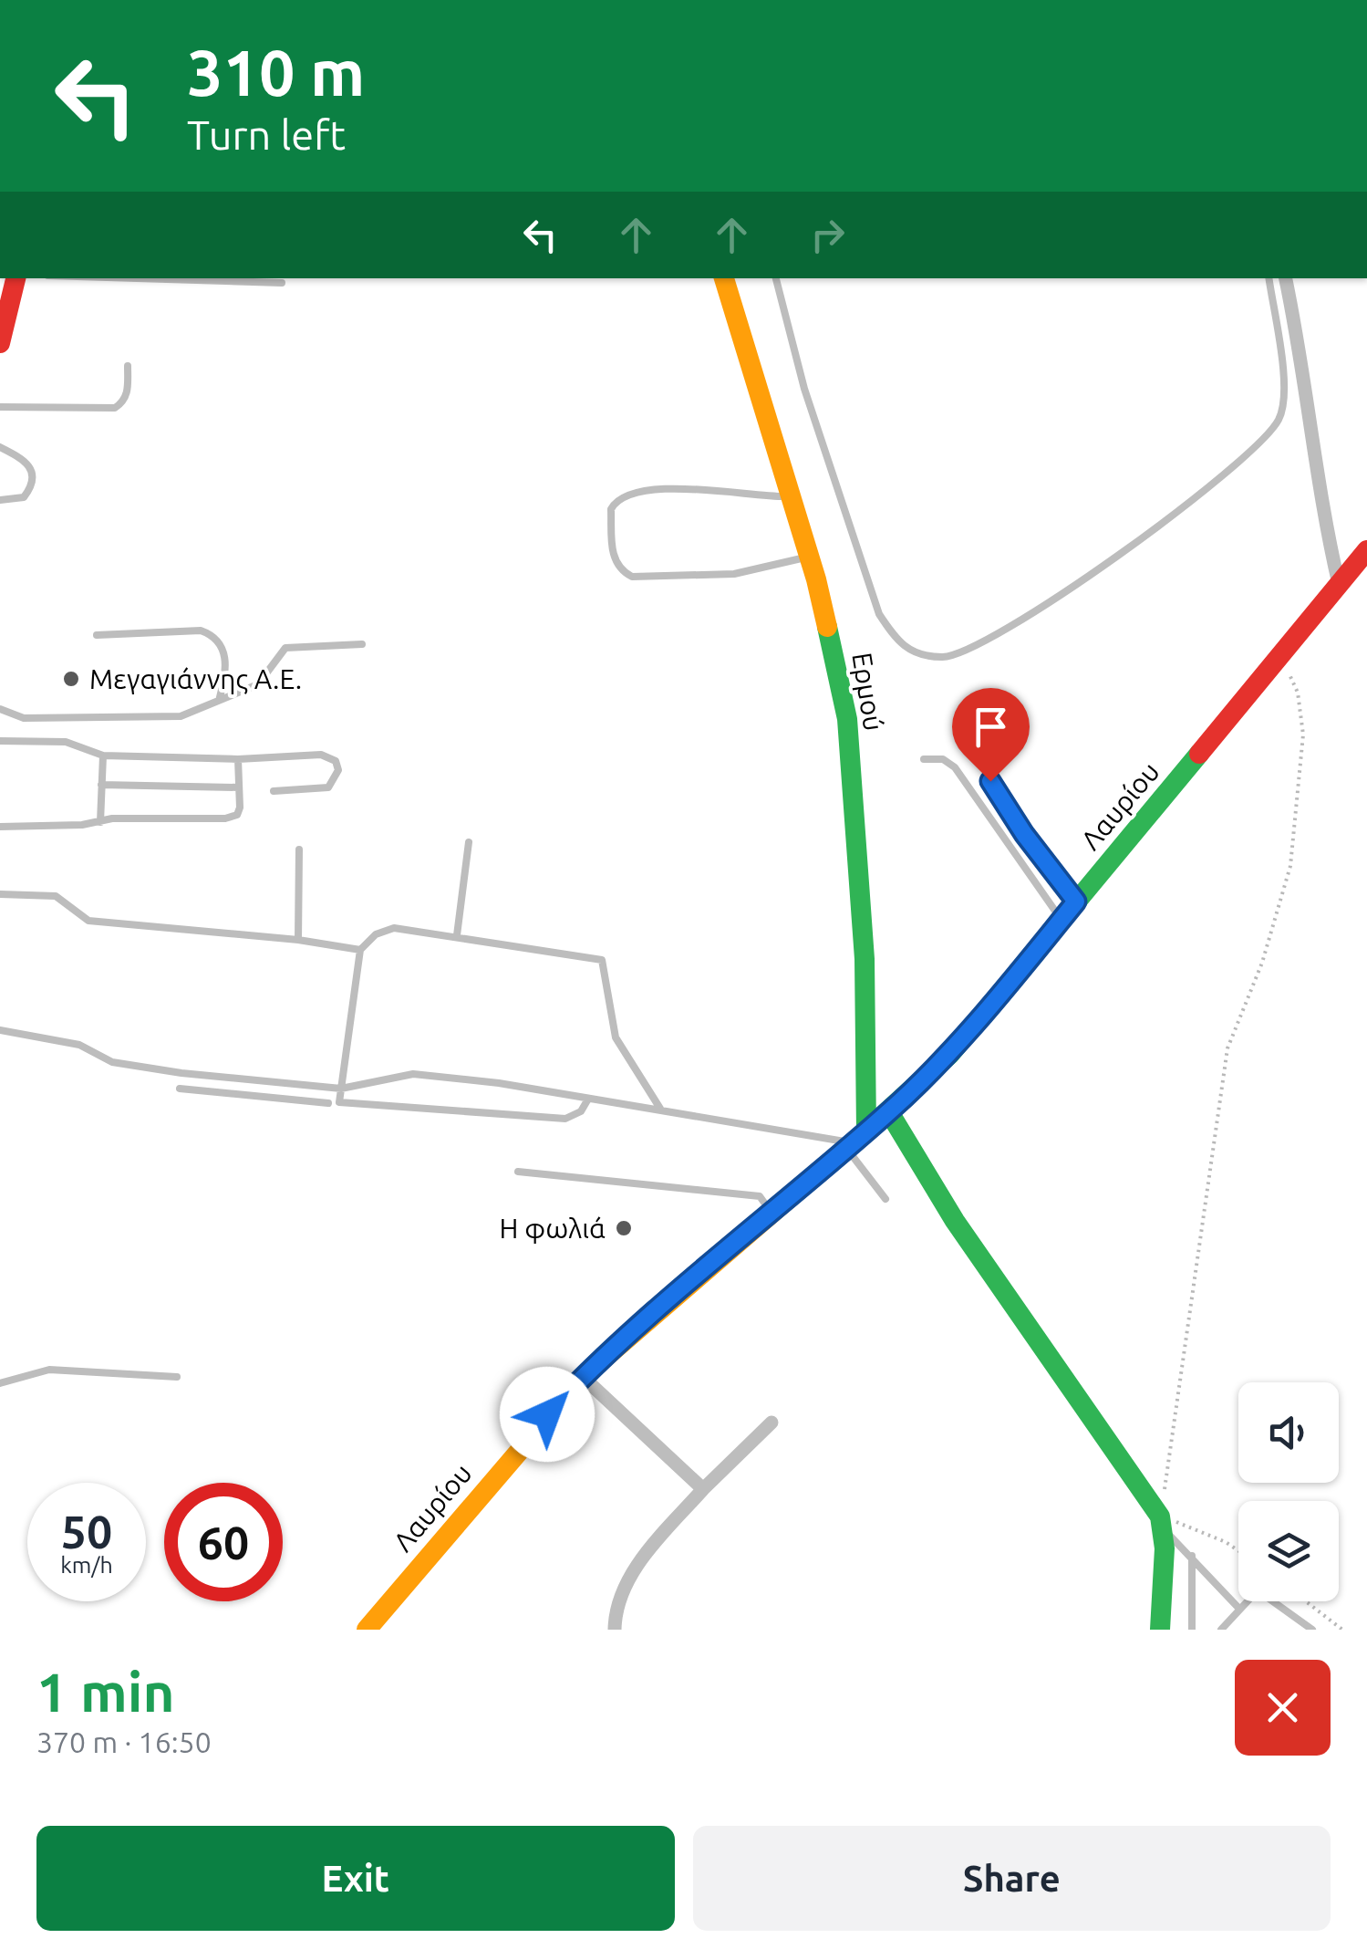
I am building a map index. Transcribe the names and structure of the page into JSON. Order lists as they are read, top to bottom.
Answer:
{
  "streets": {
    "main road": ["Ερμού", "Λαυρίου"]
  },
  "crossings": [
    ["Ερμού", "Λαυρίου"]
  ],
  "places": ["Μεγαγιάννης Α.Ε.", "Η φωλιά"],
  "page": {
    "turn": ["310 m", "Turn left"],
    "speed": "50 km/h",
    "limit": "60",
    "heading": ["1 min", "370 m · 16:50"],
    "buttons": ["Exit", "Share"]
  }
}
